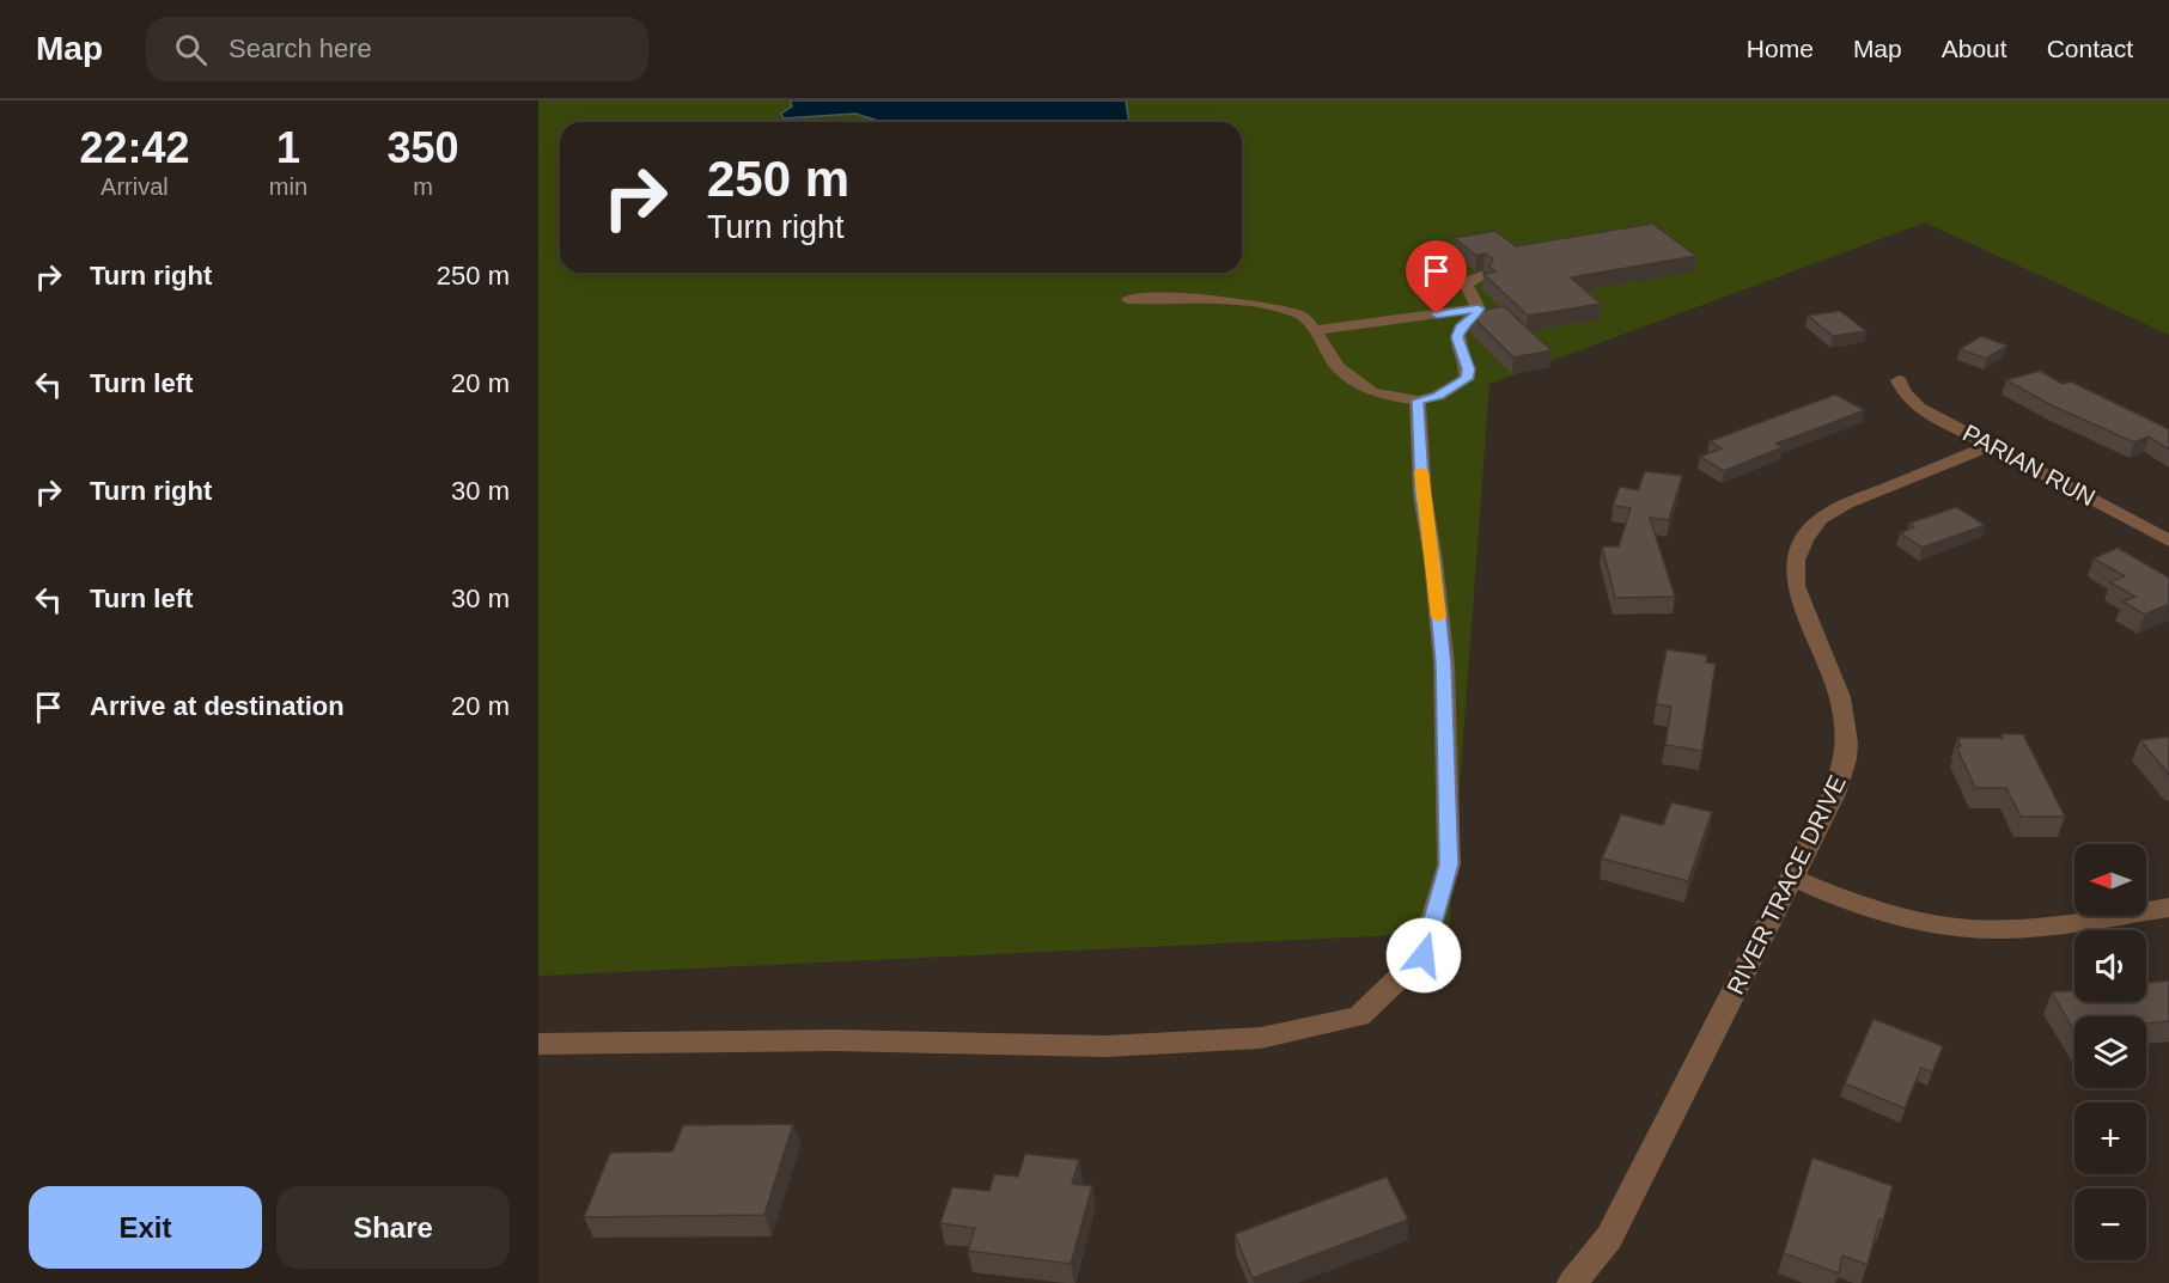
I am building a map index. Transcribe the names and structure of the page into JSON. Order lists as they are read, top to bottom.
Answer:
{
  "streets": {
    "street": ["PARIAN RUN", "RIVER TRACE DRIVE"]
  },
  "crossings": [
    ["PARIAN RUN", "RIVER TRACE DRIVE"]
  ],
  "north": "left",
  "page": {
    "header": "Map",
    "search": "Search here",
    "nav": [
      "Home",
      "Map",
      "About",
      "Contact"
    ],
    "eta": [
      "22:42",
      "Arrival",
      "1",
      "min",
      "350",
      "m"
    ],
    "turn": ["250 m", "Turn right"],
    "list": [
      {
        "name": "Turn right",
        "value": "250 m"
      },
      {
        "name": "Turn left",
        "value": "20 m"
      },
      {
        "name": "Turn right",
        "value": "30 m"
      },
      {
        "name": "Turn left",
        "value": "30 m"
      },
      {
        "name": "Arrive at destination",
        "value": "20 m"
      }
    ],
    "map_buttons": ["+", "−"],
    "buttons": ["Exit", "Share"]
  }
}
